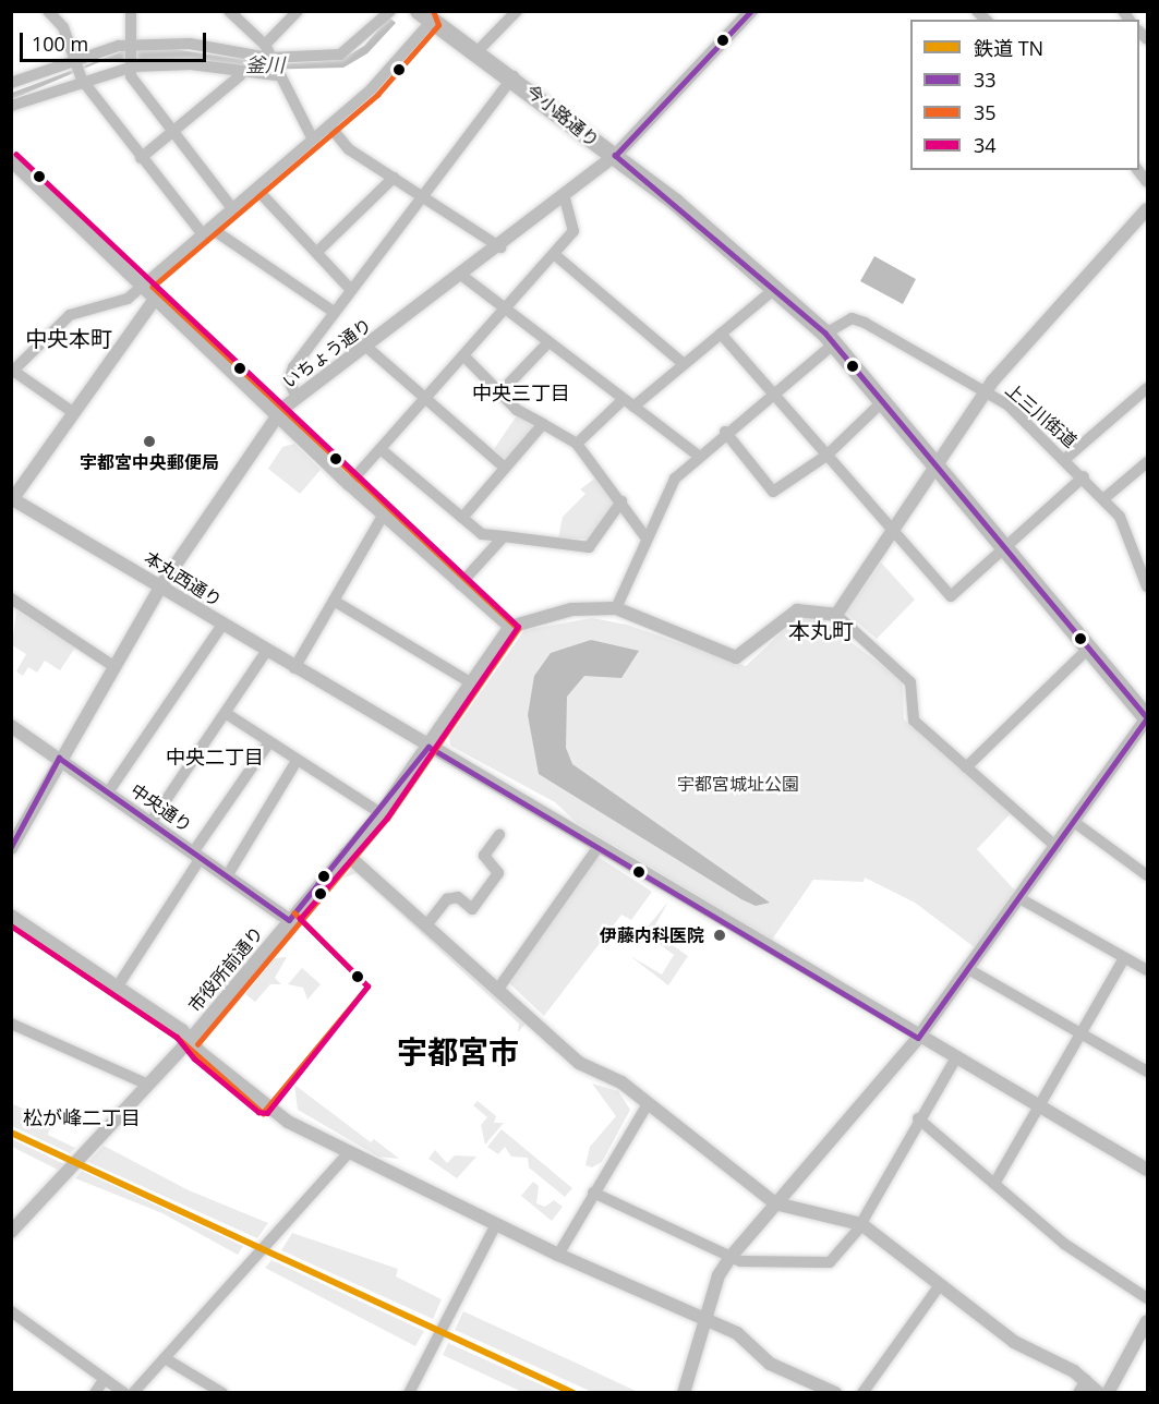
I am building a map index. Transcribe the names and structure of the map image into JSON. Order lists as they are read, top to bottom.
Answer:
{
  "streets": {
    "main road": ["今小路通り"],
    "street": [
      "いちょう通り",
      "上三川街道",
      "本丸西通り",
      "中央通り",
      "市役所前通り"
    ]
  },
  "crossings": [
    ["今小路通り", "いちょう通り"],
    ["今小路通り", "上三川街道"],
    ["いちょう通り", "本丸西通り"],
    ["いちょう通り", "中央通り"],
    ["本丸西通り", "市役所前通り"],
    ["中央通り", "市役所前通り"]
  ],
  "districts": [
    "中央本町",
    "中央三丁目",
    "本丸町",
    "中央二丁目",
    "宇都宮市",
    "松が峰二丁目"
  ],
  "water": ["釜川"],
  "parks": ["宇都宮城址公園"],
  "places": ["宇都宮中央郵便局", "伊藤内科医院"],
  "lines": [
    "transit line 33",
    "transit line 35",
    "transit line 34",
    "rail line TN"
  ],
  "legend": [
    "鉄道 TN",
    "33",
    "35",
    "34"
  ],
  "scale_bar": "100 m"
}
